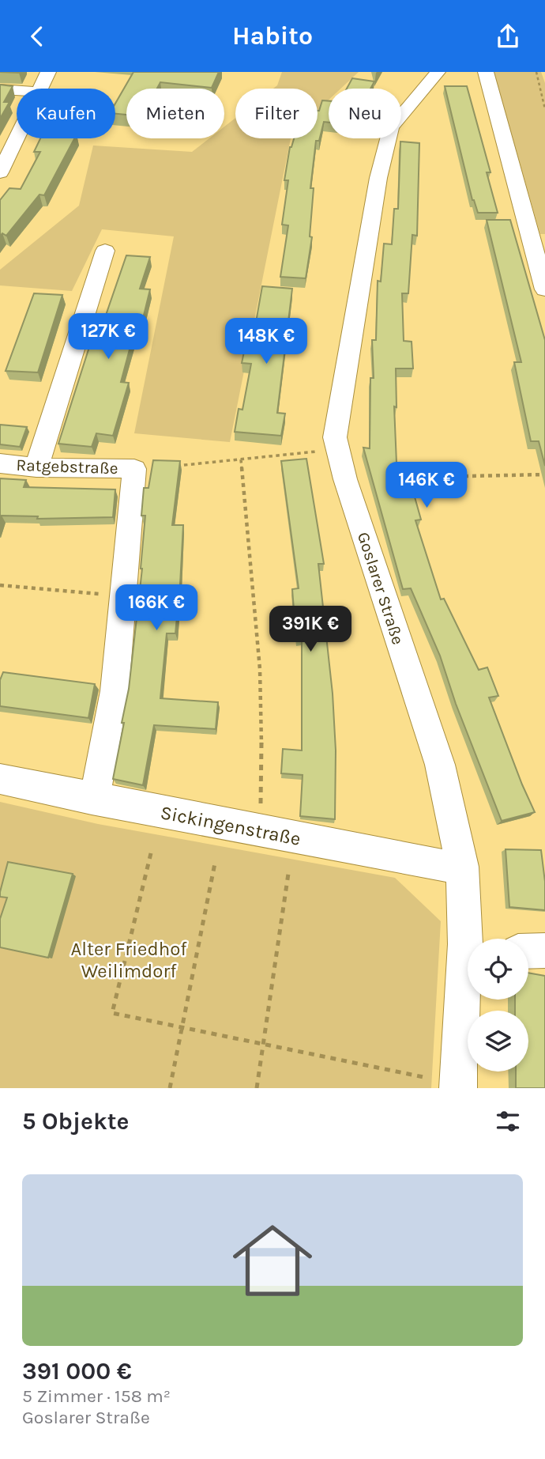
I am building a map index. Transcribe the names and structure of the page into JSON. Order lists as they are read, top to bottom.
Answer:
{
  "streets": {
    "street": ["Ratgebstraße", "Goslarer Straße", "Sickingenstraße"]
  },
  "crossings": [
    ["Goslarer Straße", "Sickingenstraße"]
  ],
  "parks": ["Alter Friedhof Weilimdorf"],
  "page": {
    "header": "Habito",
    "chip": [
      "Kaufen",
      "Mieten",
      "Filter",
      "Neu"
    ],
    "price": [
      "127K €",
      "148K €",
      "146K €",
      "166K €",
      "391K €"
    ],
    "heading": "5 Objekte",
    "list": [
      {
        "name": "391 000 €",
        "note": "5 Zimmer · 158 m² · Goslarer Straße"
      }
    ]
  }
}
